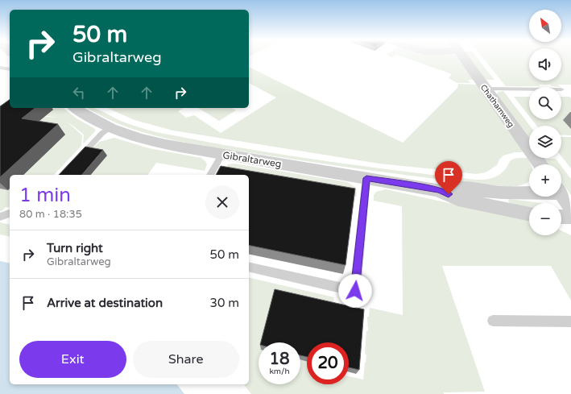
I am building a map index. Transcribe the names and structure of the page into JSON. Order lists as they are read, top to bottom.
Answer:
{
  "streets": {
    "street": ["Chathamweg", "Gibraltarweg"]
  },
  "north": "top left",
  "page": {
    "map_buttons": ["+", "−"],
    "turn": ["50 m", "Gibraltarweg"],
    "heading": ["1 min", "80 m · 18:35"],
    "list": [
      {
        "name": "Turn right",
        "note": "Gibraltarweg",
        "value": "50 m"
      },
      {
        "name": "Arrive at destination",
        "value": "30 m"
      }
    ],
    "buttons": ["Exit", "Share"],
    "speed": "18 km/h",
    "limit": "20"
  }
}
